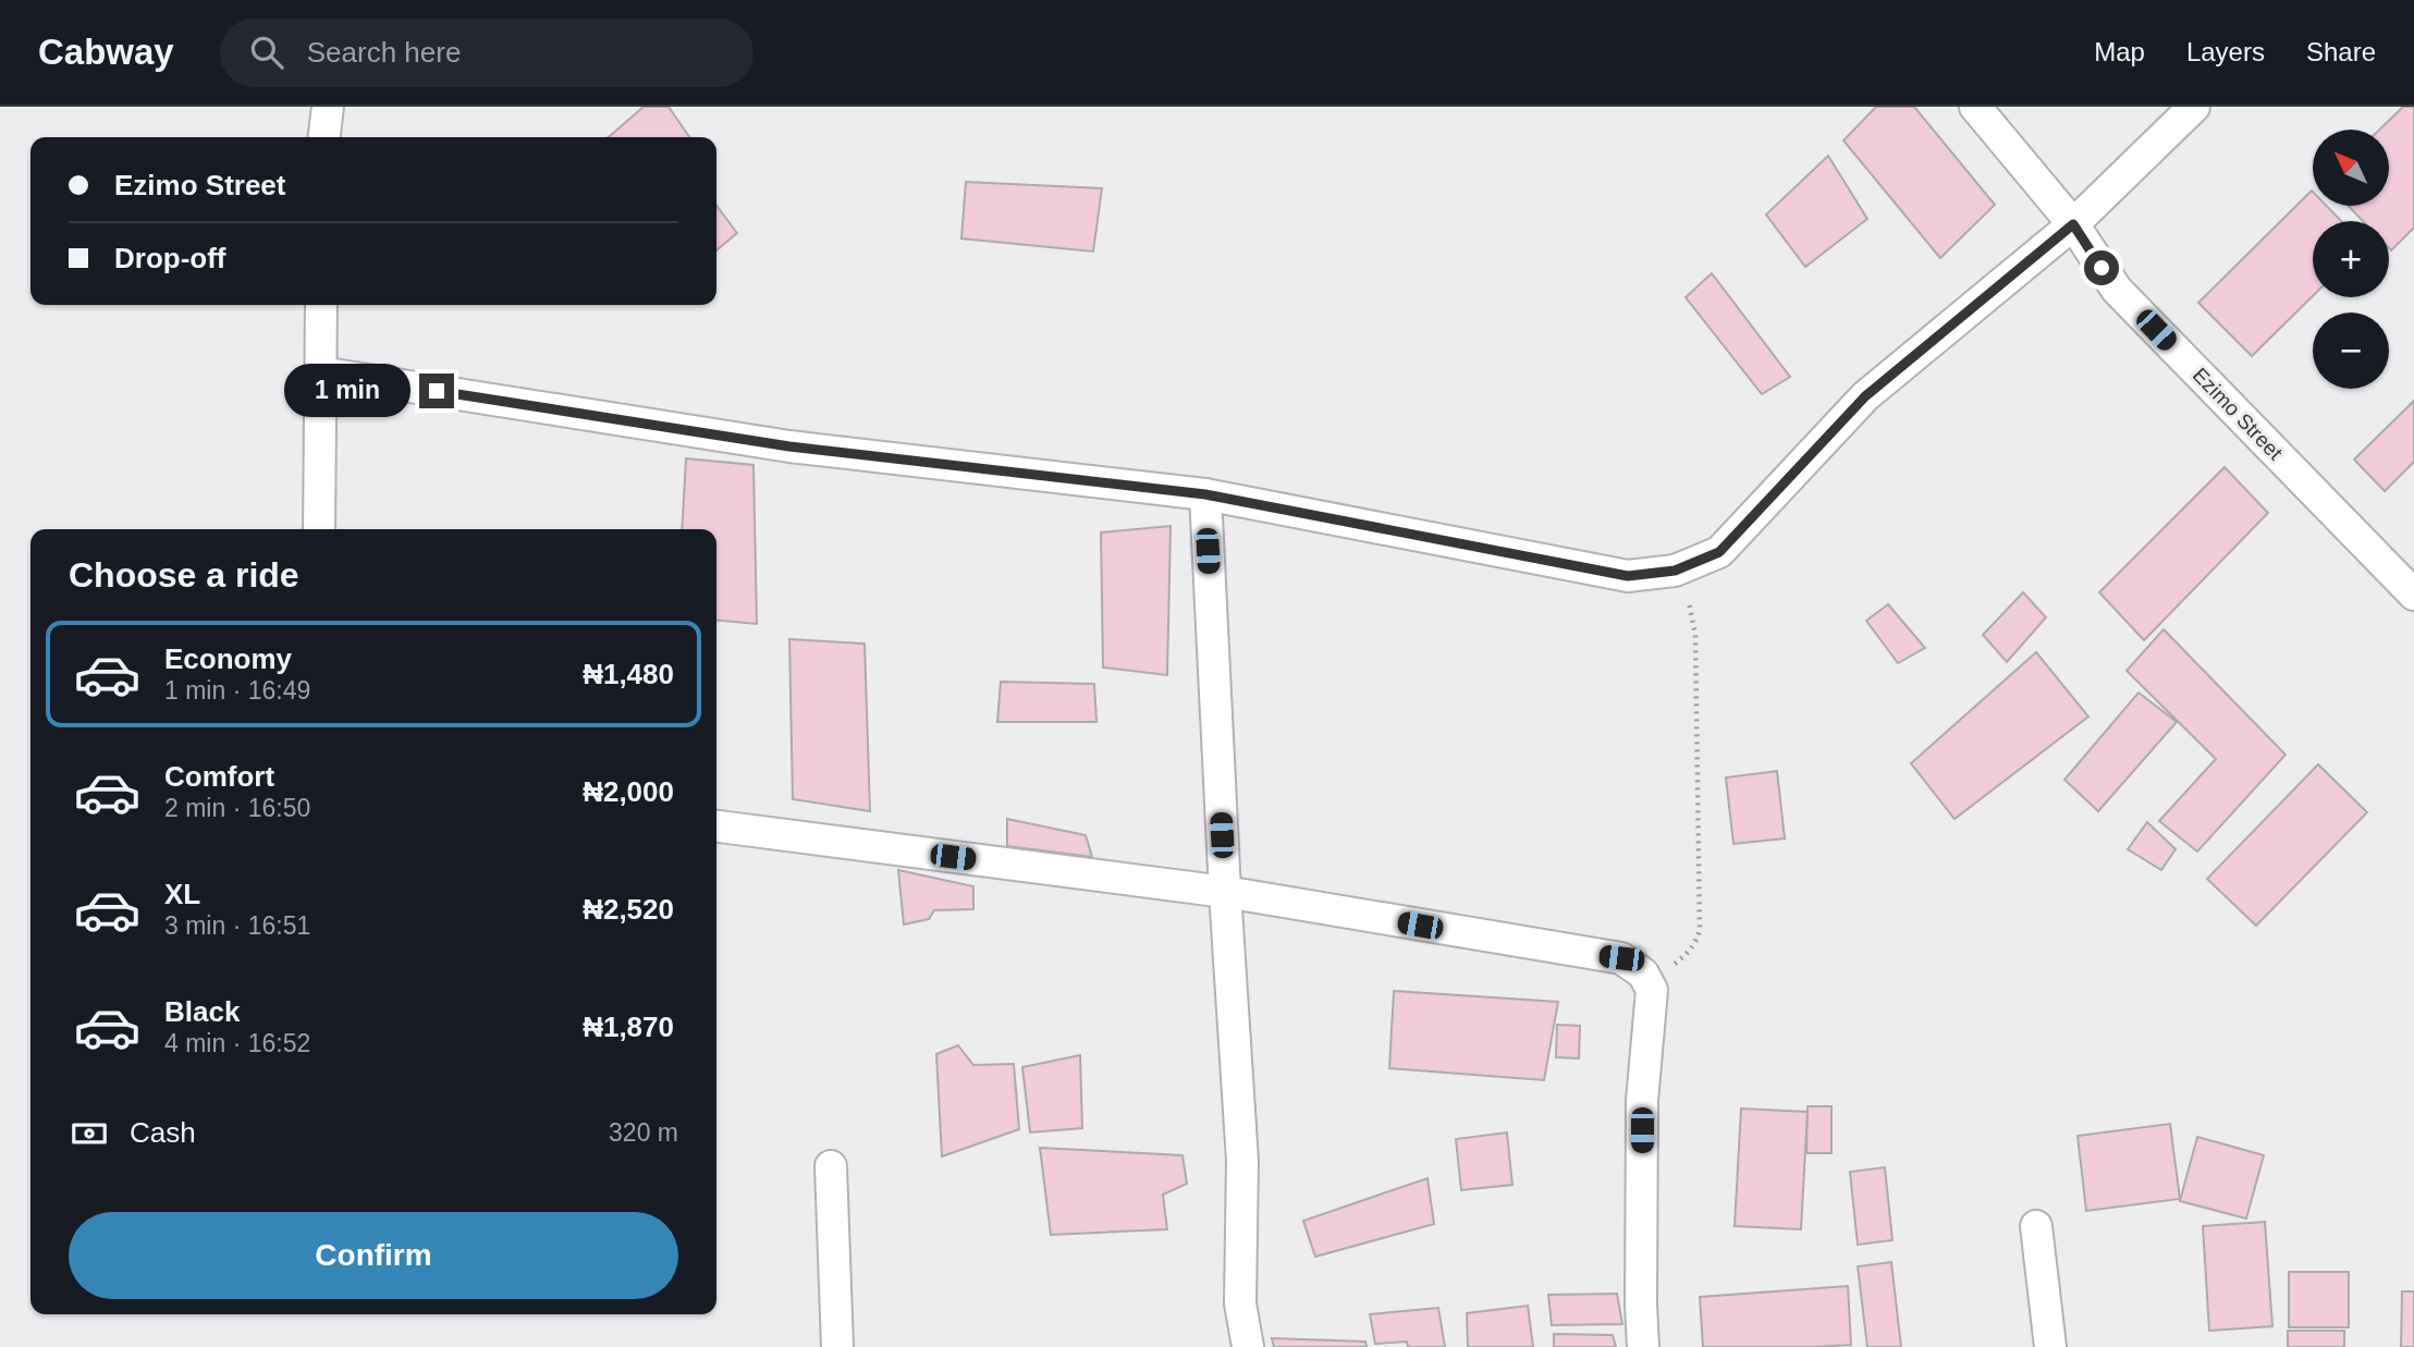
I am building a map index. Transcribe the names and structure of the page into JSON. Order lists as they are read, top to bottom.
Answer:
{
  "streets": {
    "street": ["Ezimo Street"]
  },
  "north": "top left",
  "page": {
    "header": "Cabway",
    "search": "Search here",
    "nav": ["Map", "Layers", "Share"],
    "map_buttons": ["+", "−"],
    "banner": ["Ezimo Street", "Drop-off"],
    "bubble": "1 min",
    "heading": "Choose a ride",
    "list": [
      {
        "name": "Economy",
        "note": "1 min · 16:49",
        "value": "₦1,480"
      },
      {
        "name": "Comfort",
        "note": "2 min · 16:50",
        "value": "₦2,000"
      },
      {
        "name": "XL",
        "note": "3 min · 16:51",
        "value": "₦2,520"
      },
      {
        "name": "Black",
        "note": "4 min · 16:52",
        "value": "₦1,870"
      }
    ],
    "pay": ["Cash", "320 m"],
    "buttons": "Confirm"
  }
}
